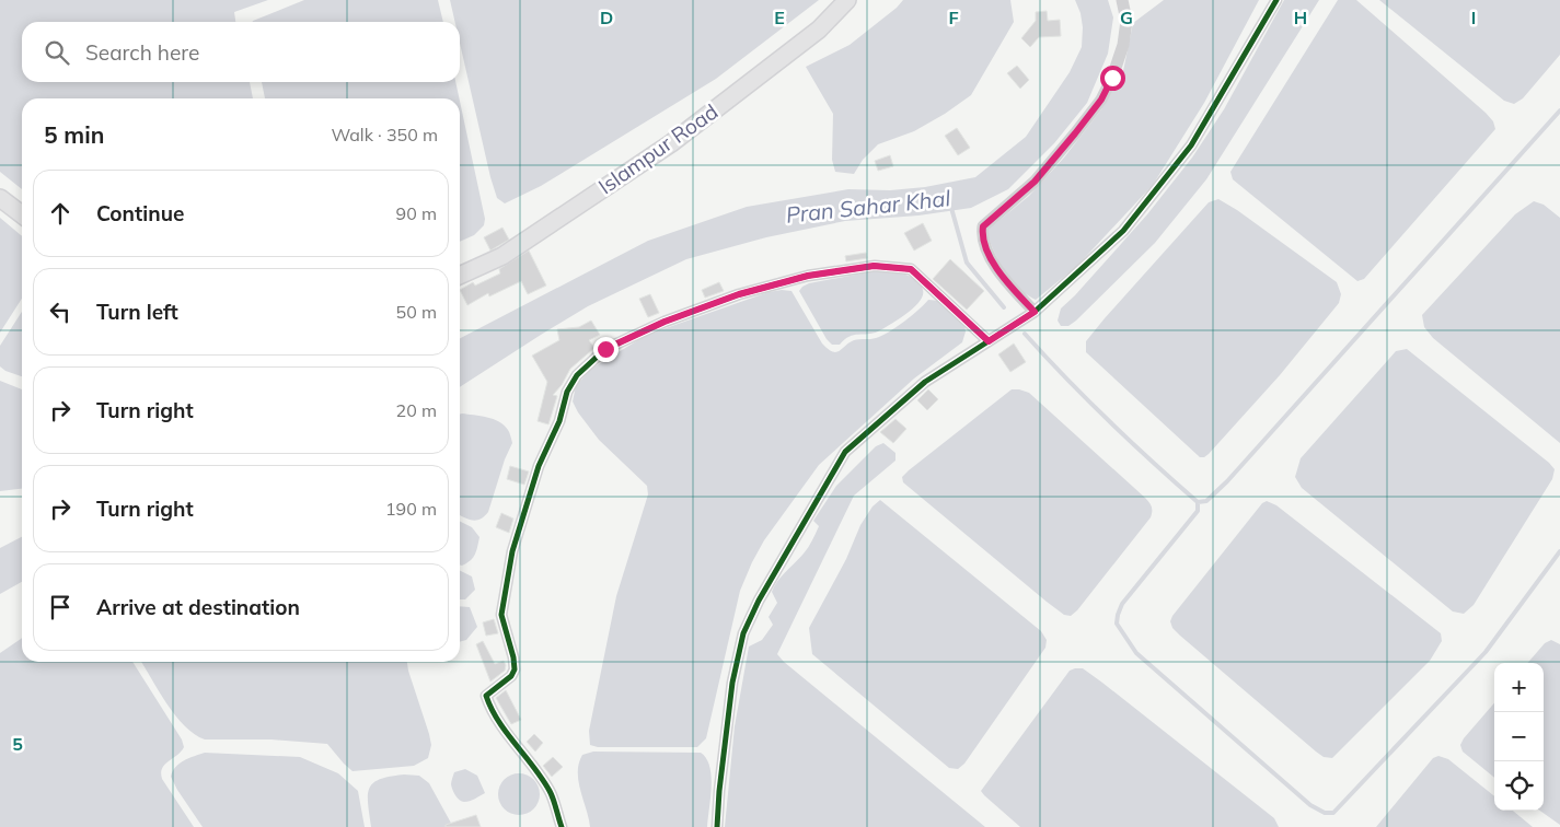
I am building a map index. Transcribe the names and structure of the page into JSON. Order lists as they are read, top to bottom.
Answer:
{
  "streets": {
    "street": ["Islampur Road"]
  },
  "water": ["Pran Sahar Khal"],
  "page": {
    "search": "Search here",
    "heading": ["5 min", "Walk · 350 m"],
    "list": [
      ["Continue", "90 m"],
      ["Turn left", "50 m"],
      ["Turn right", "20 m"],
      ["Turn right", "190 m"],
      "Arrive at destination"
    ],
    "map_buttons": ["+", "−"]
  },
  "grid": {
    "columns": [
      "D",
      "E",
      "F",
      "G",
      "H",
      "I"
    ],
    "rows": ["5"]
  }
}
